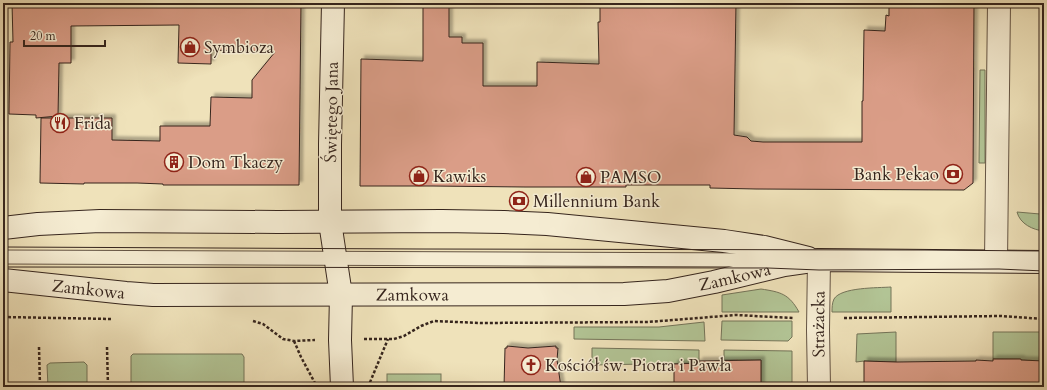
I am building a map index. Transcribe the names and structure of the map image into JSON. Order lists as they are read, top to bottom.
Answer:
{
  "streets": {
    "street": ["Świętego Jana", "Zamkowa", "Strażacka"]
  },
  "crossings": [
    ["Świętego Jana", "Zamkowa"],
    ["Zamkowa", "Strażacka"]
  ],
  "places": {
    "shop": ["Symbioza", "Kawiks", "PAMSO"],
    "restaurant": ["Frida"],
    "building": ["Dom Tkaczy"],
    "bank": ["Bank Pekao", "Millennium Bank"],
    "church": ["Kościół św. Piotra i Pawła"]
  },
  "scale_bar": "20 m"
}
